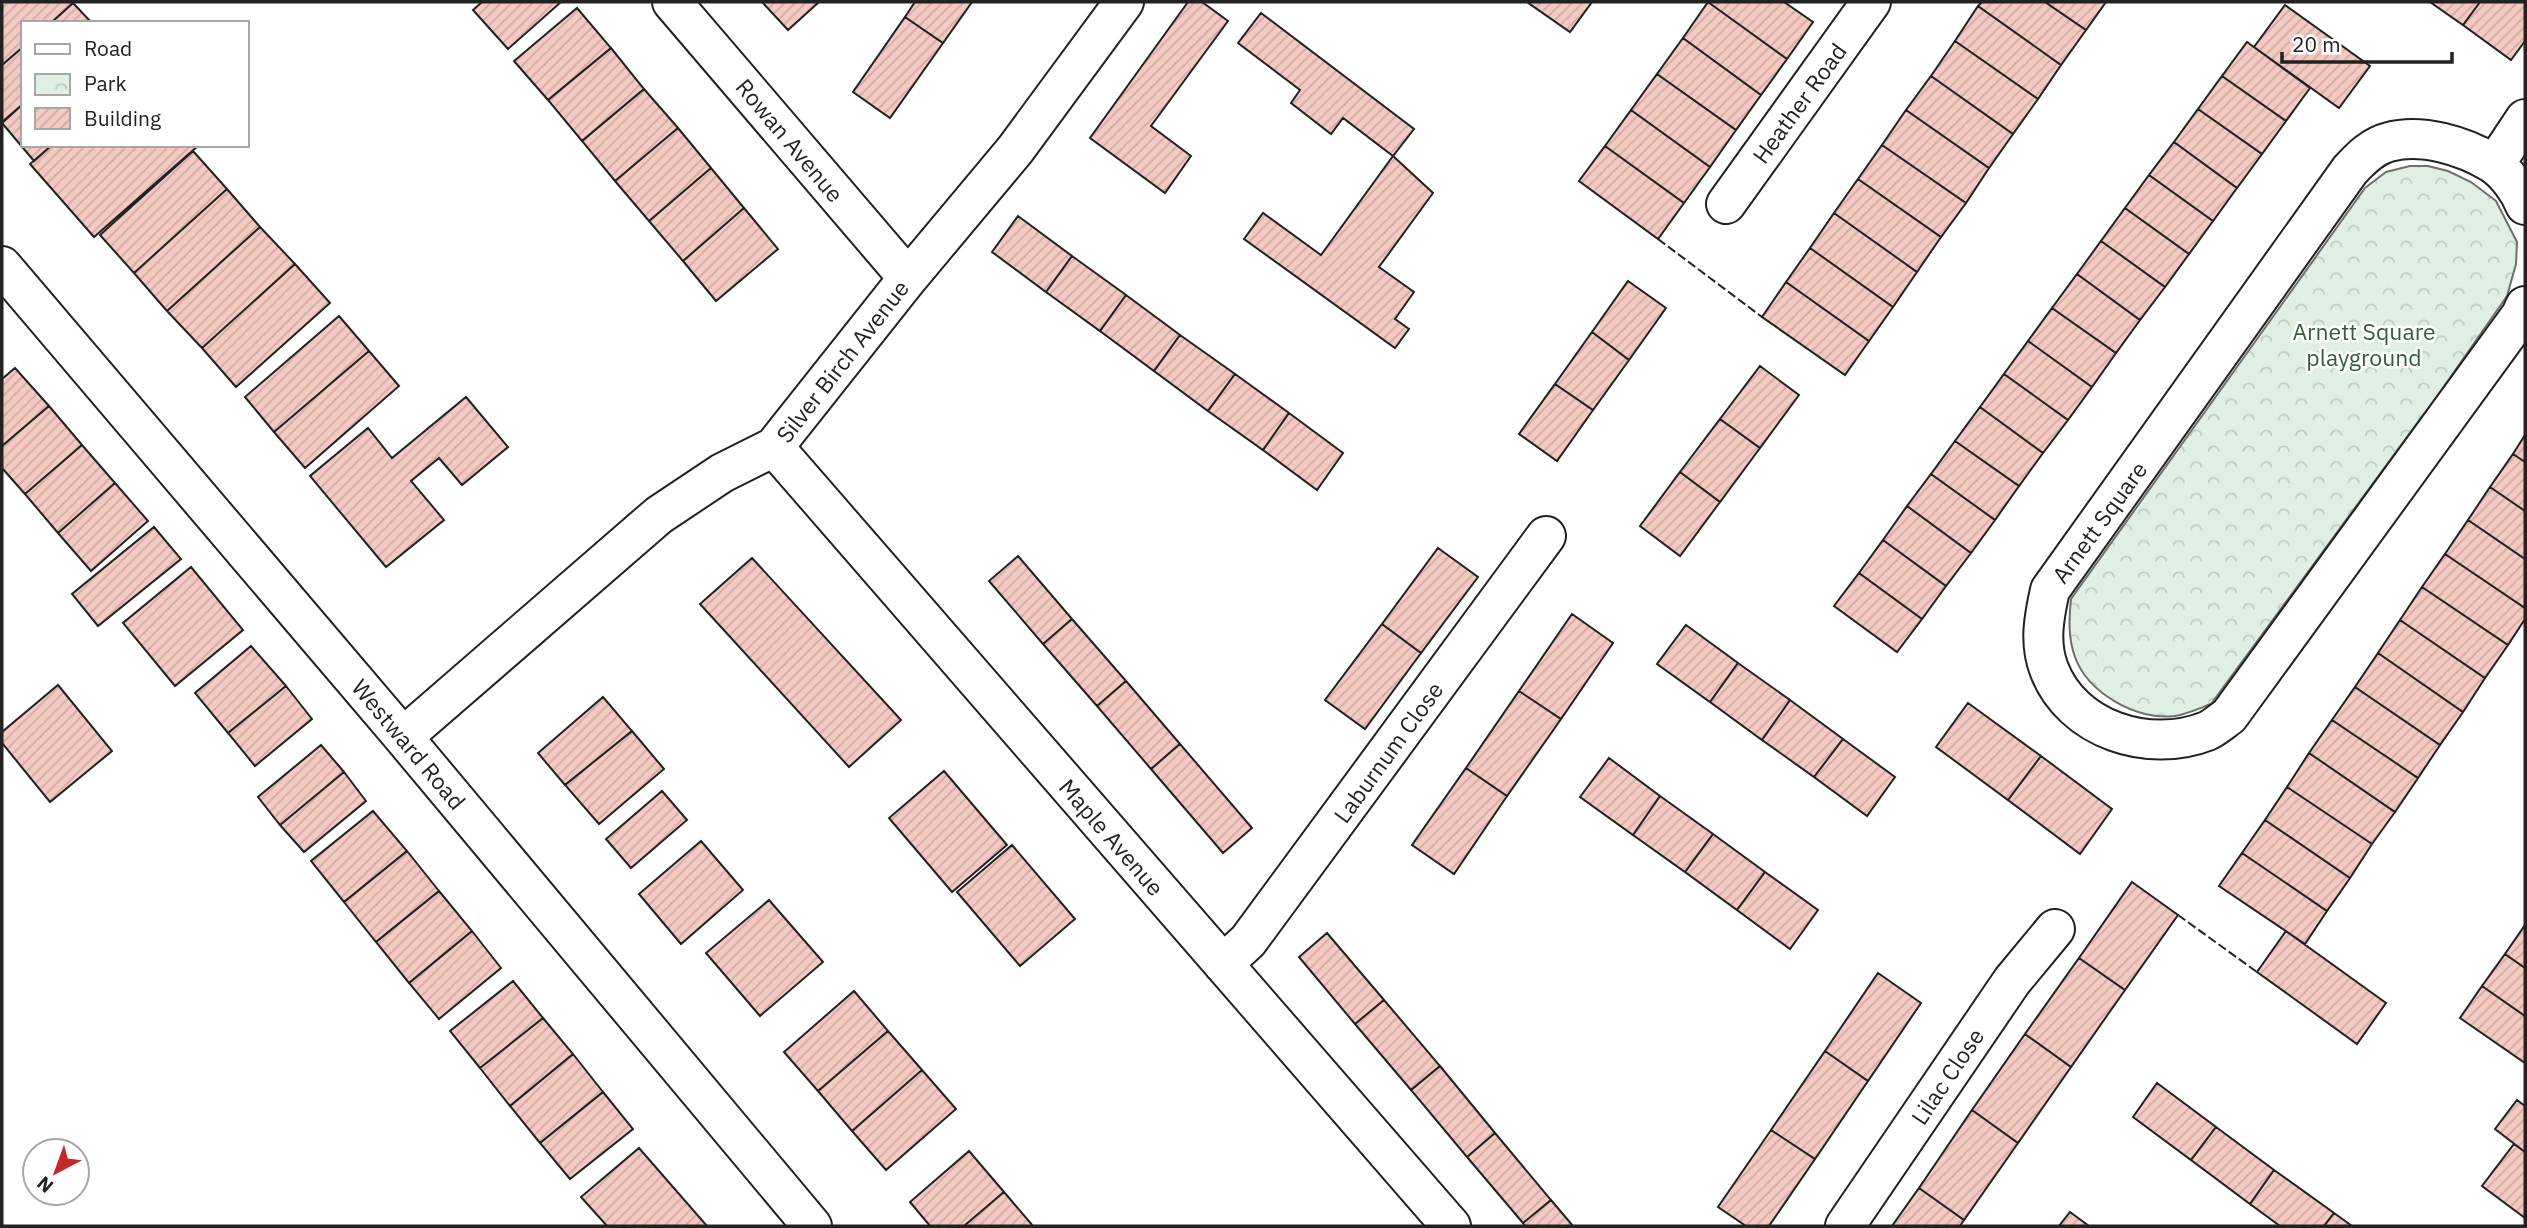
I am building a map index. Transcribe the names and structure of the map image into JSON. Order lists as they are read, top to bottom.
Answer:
{
  "streets": {
    "street": [
      "Heather Road",
      "Rowan Avenue",
      "Silver Birch Avenue",
      "Arnett Square",
      "Westward Road",
      "Laburnum Close",
      "Maple Avenue",
      "Lilac Close"
    ]
  },
  "crossings": [
    ["Rowan Avenue", "Silver Birch Avenue"],
    ["Silver Birch Avenue", "Westward Road"],
    ["Silver Birch Avenue", "Maple Avenue"],
    ["Laburnum Close", "Maple Avenue"]
  ],
  "parks": ["Arnett Square playground"],
  "legend": ["Road", "Park", "Building"],
  "scale_bar": "20 m",
  "north": "bottom left"
}
